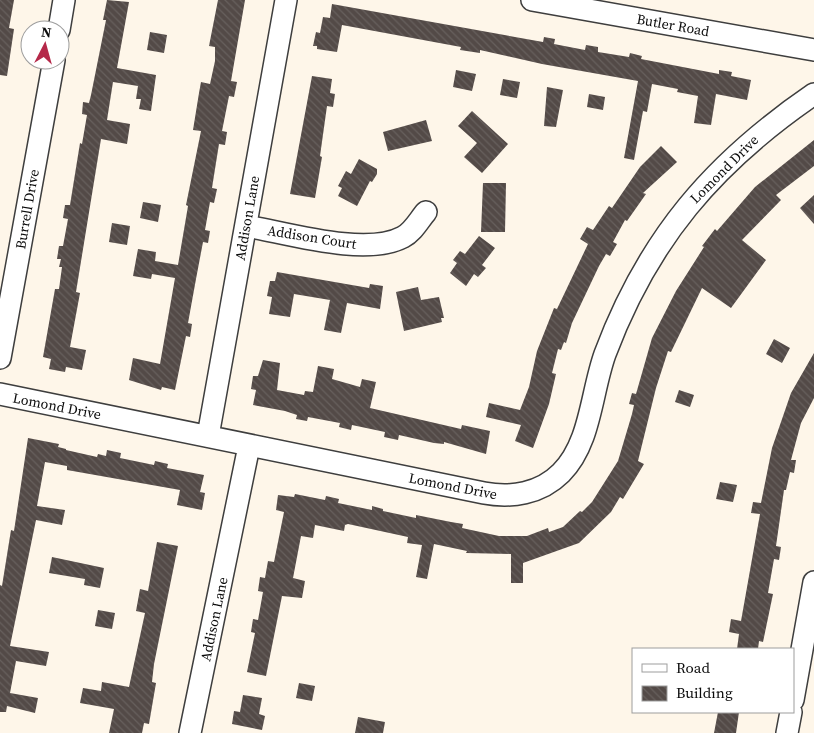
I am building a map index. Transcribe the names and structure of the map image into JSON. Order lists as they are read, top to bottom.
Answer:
{
  "streets": {
    "street": [
      "Butler Road",
      "Lomond Drive",
      "Burrell Drive",
      "Addison Lane",
      "Addison Court"
    ]
  },
  "crossings": [
    ["Lomond Drive", "Addison Lane"],
    ["Addison Lane", "Addison Court"]
  ],
  "legend": ["Road", "Building"],
  "north": "top"
}
